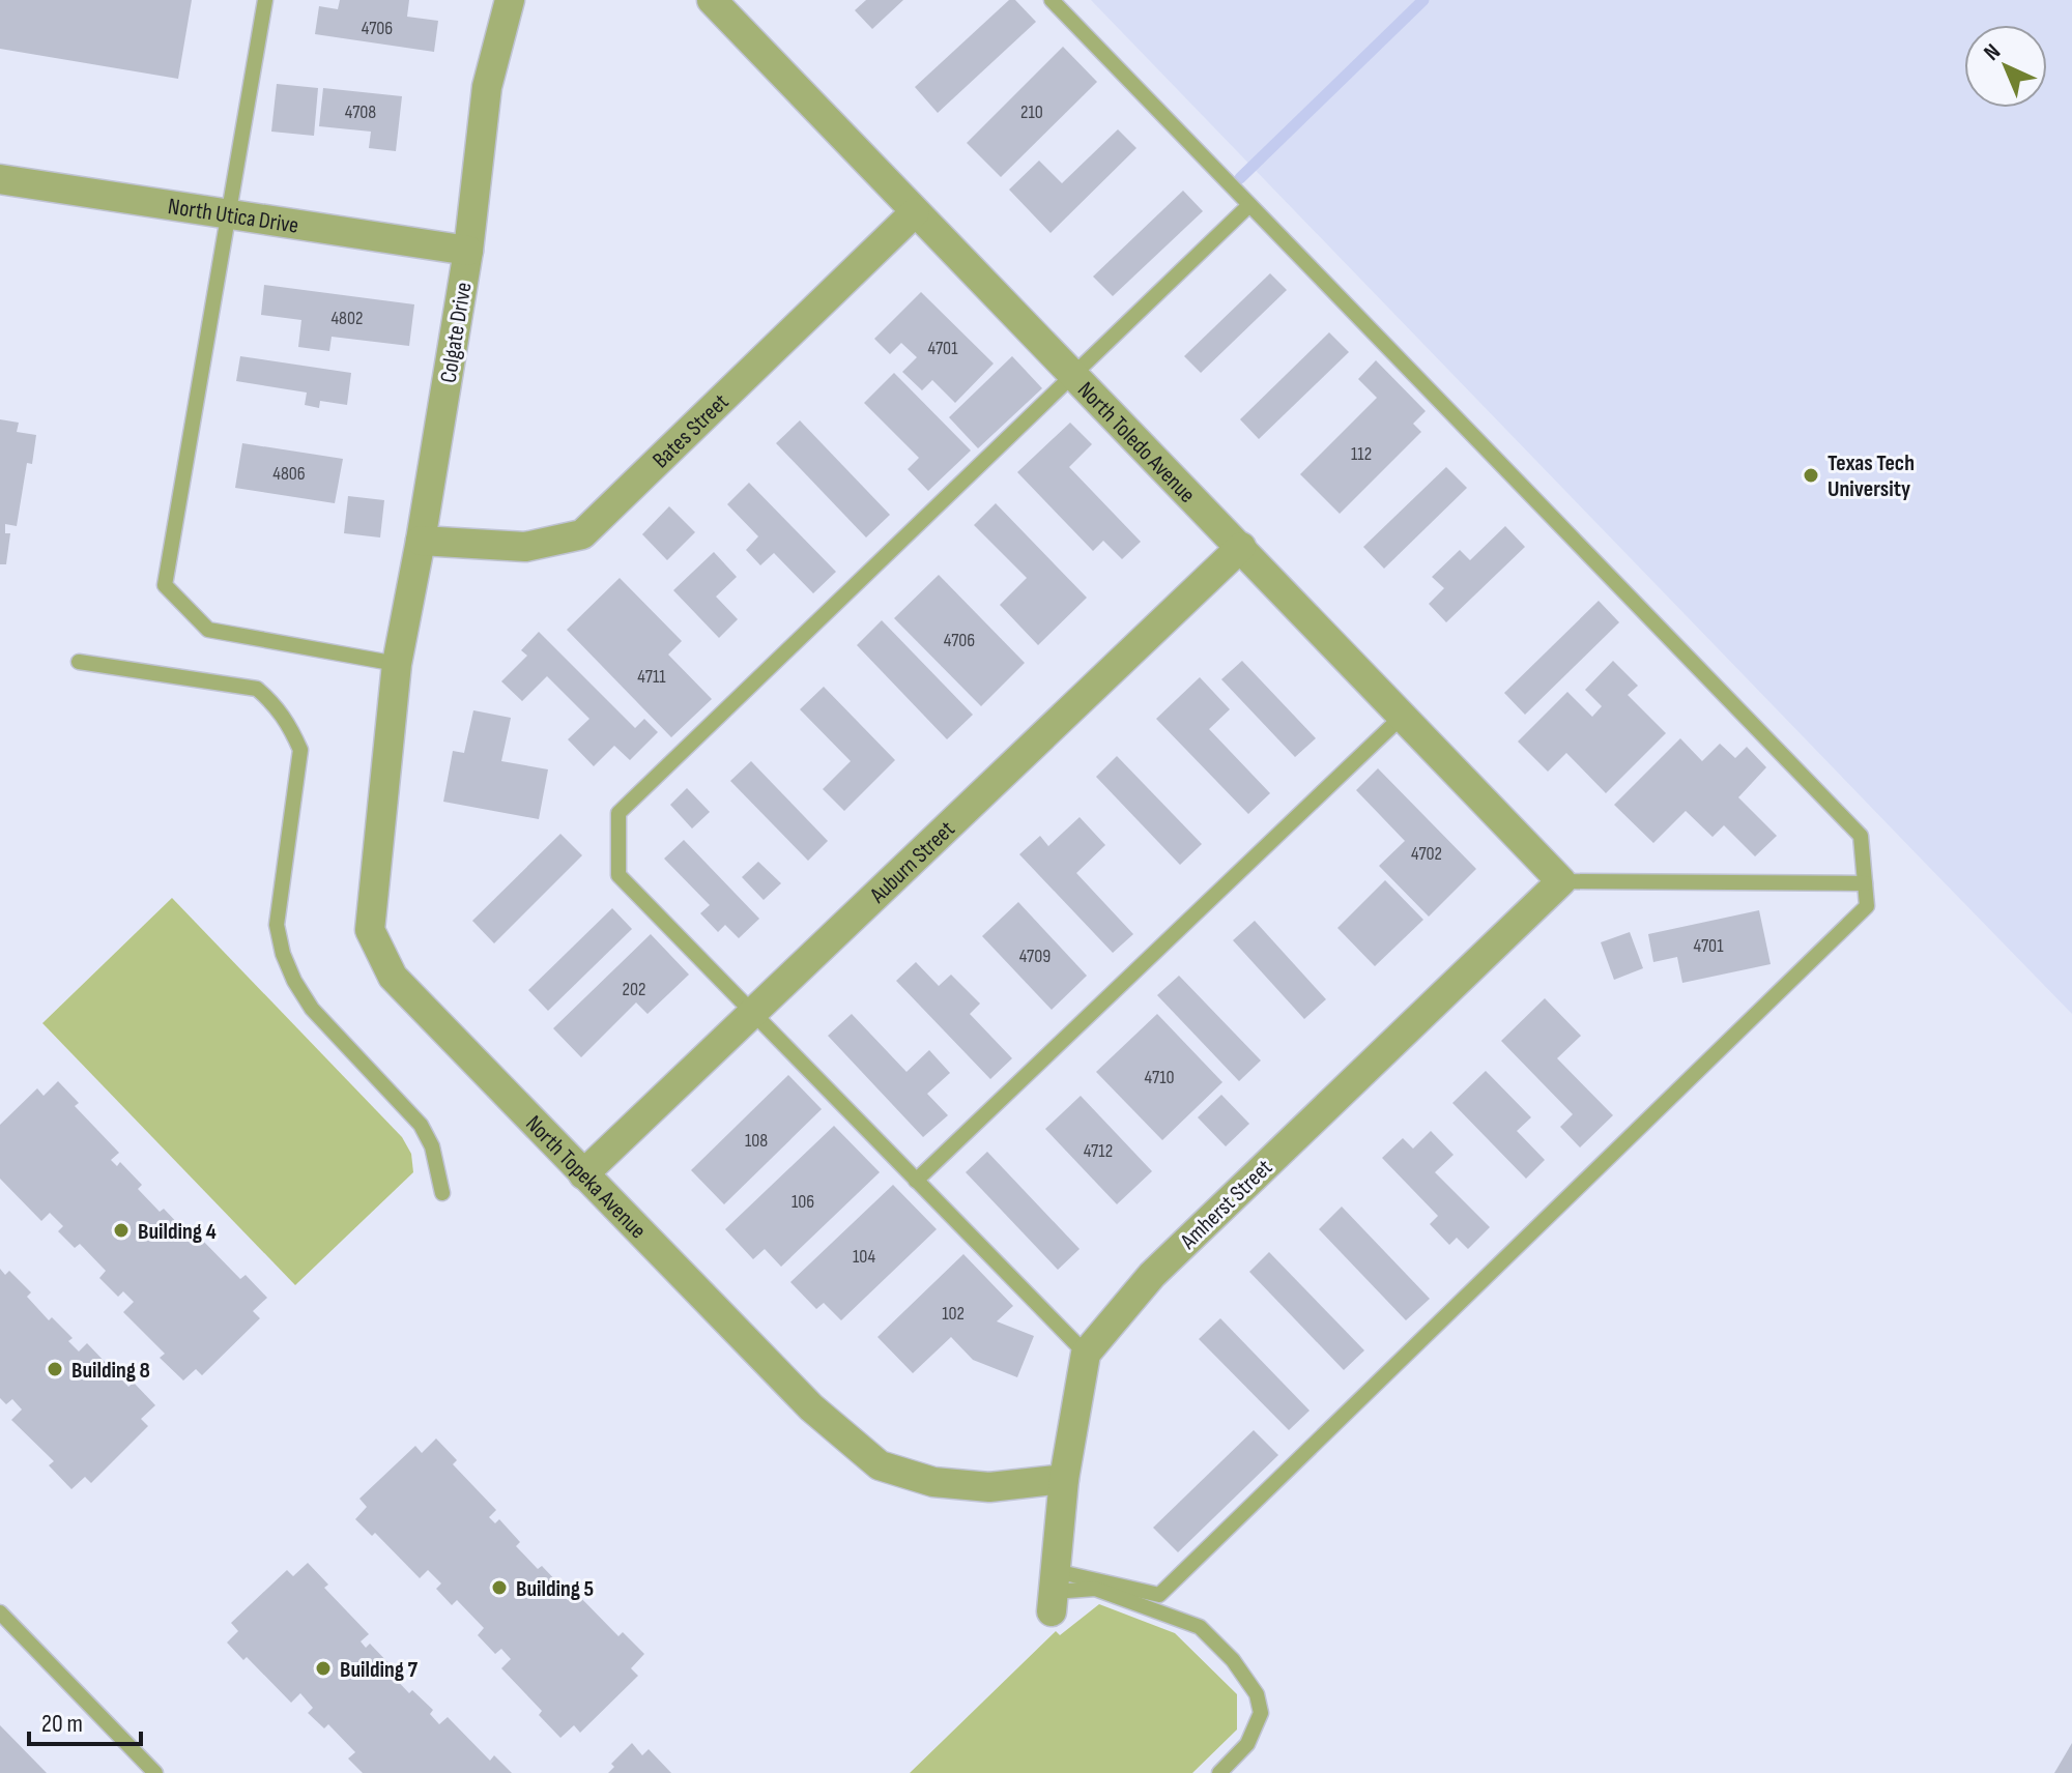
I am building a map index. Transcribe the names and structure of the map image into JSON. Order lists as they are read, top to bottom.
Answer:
{
  "streets": {
    "street": [
      "North Utica Drive",
      "Colgate Drive",
      "Bates Street",
      "North Toledo Avenue",
      "Auburn Street",
      "North Topeka Avenue",
      "Amherst Street"
    ]
  },
  "crossings": [
    ["North Utica Drive", "Colgate Drive"],
    ["Colgate Drive", "Bates Street"],
    ["Colgate Drive", "North Topeka Avenue"],
    ["Bates Street", "North Toledo Avenue"],
    ["North Toledo Avenue", "Auburn Street"],
    ["North Toledo Avenue", "Amherst Street"],
    ["Auburn Street", "North Topeka Avenue"]
  ],
  "places": [
    "Texas Tech University",
    "Building 4",
    "Building 8",
    "Building 5",
    "Building 7"
  ],
  "house_numbers": [
    "4706",
    "4708",
    "210",
    "4802",
    "4701",
    "112",
    "4806",
    "4706",
    "4711",
    "4702",
    "4701",
    "4709",
    "202",
    "4710",
    "108",
    "4712",
    "106",
    "104",
    "102"
  ],
  "scale_bar": "20 m",
  "north": "top left"
}
